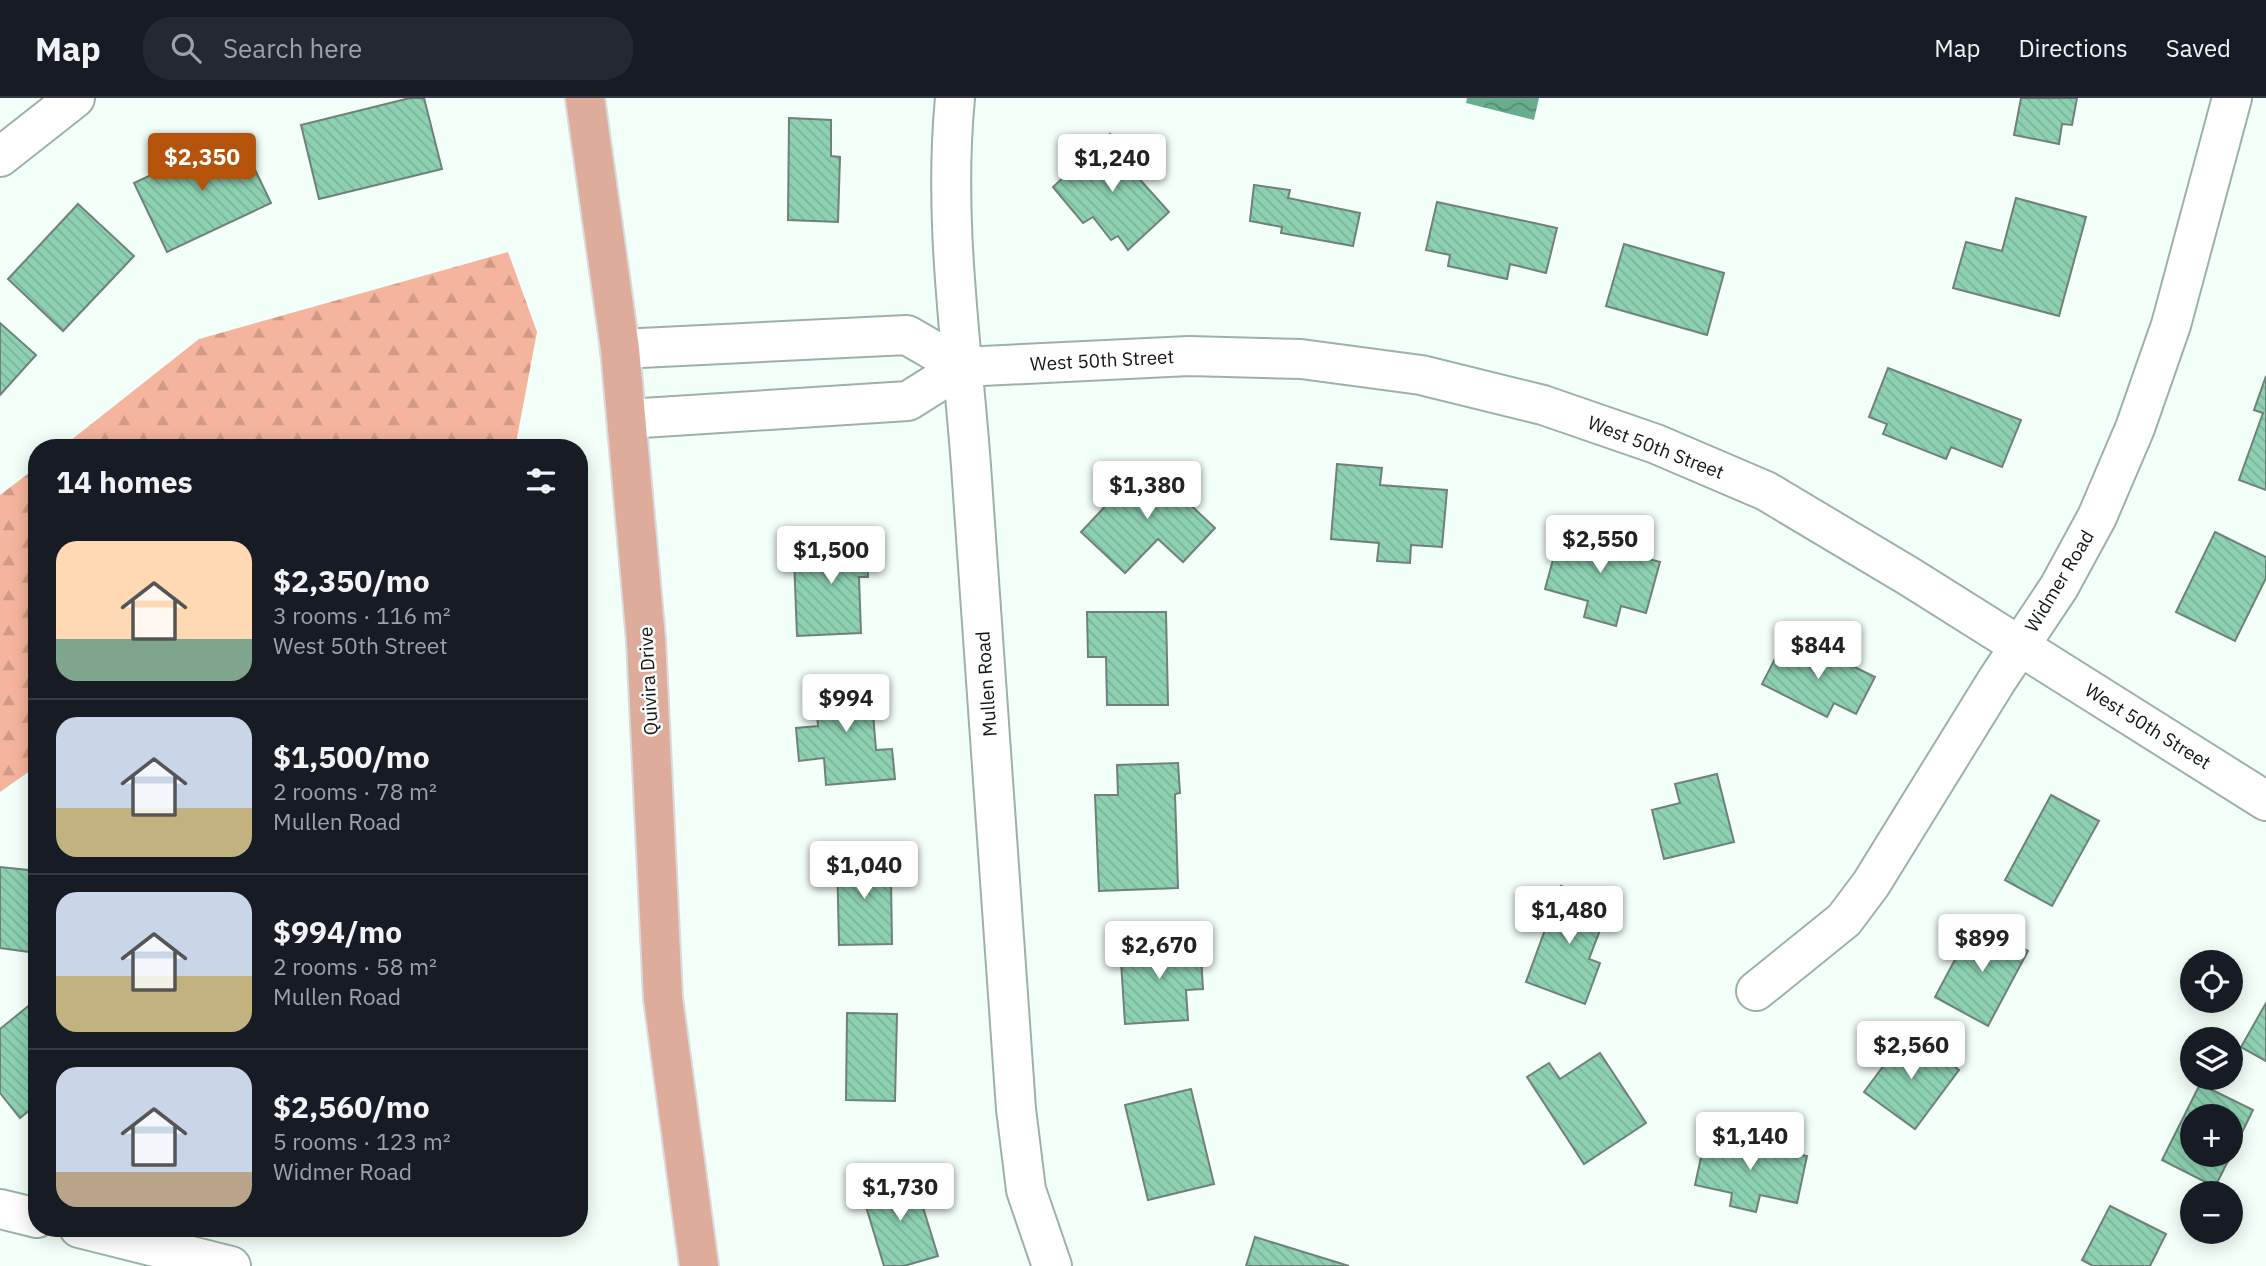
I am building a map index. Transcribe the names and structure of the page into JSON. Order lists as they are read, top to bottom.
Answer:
{
  "streets": {
    "main road": ["Quivira Drive"],
    "street": ["West 50th Street", "Widmer Road", "Mullen Road"]
  },
  "crossings": [
    ["West 50th Street", "Widmer Road"],
    ["West 50th Street", "Quivira Drive"],
    ["West 50th Street", "Mullen Road"]
  ],
  "page": {
    "header": "Map",
    "search": "Search here",
    "nav": ["Map", "Directions", "Saved"],
    "price": [
      "$2,350",
      "$1,240",
      "$1,380",
      "$2,550",
      "$1,500",
      "$844",
      "$994",
      "$1,040",
      "$1,480",
      "$899",
      "$2,670",
      "$2,560",
      "$1,140",
      "$1,730"
    ],
    "heading": "14 homes",
    "list": [
      {
        "name": "$2,350/mo",
        "note": "3 rooms · 116 m² · West 50th Street"
      },
      {
        "name": "$1,500/mo",
        "note": "2 rooms · 78 m² · Mullen Road"
      },
      {
        "name": "$994/mo",
        "note": "2 rooms · 58 m² · Mullen Road"
      },
      {
        "name": "$2,560/mo",
        "note": "5 rooms · 123 m² · Widmer Road"
      }
    ],
    "map_buttons": ["+", "−"]
  }
}
